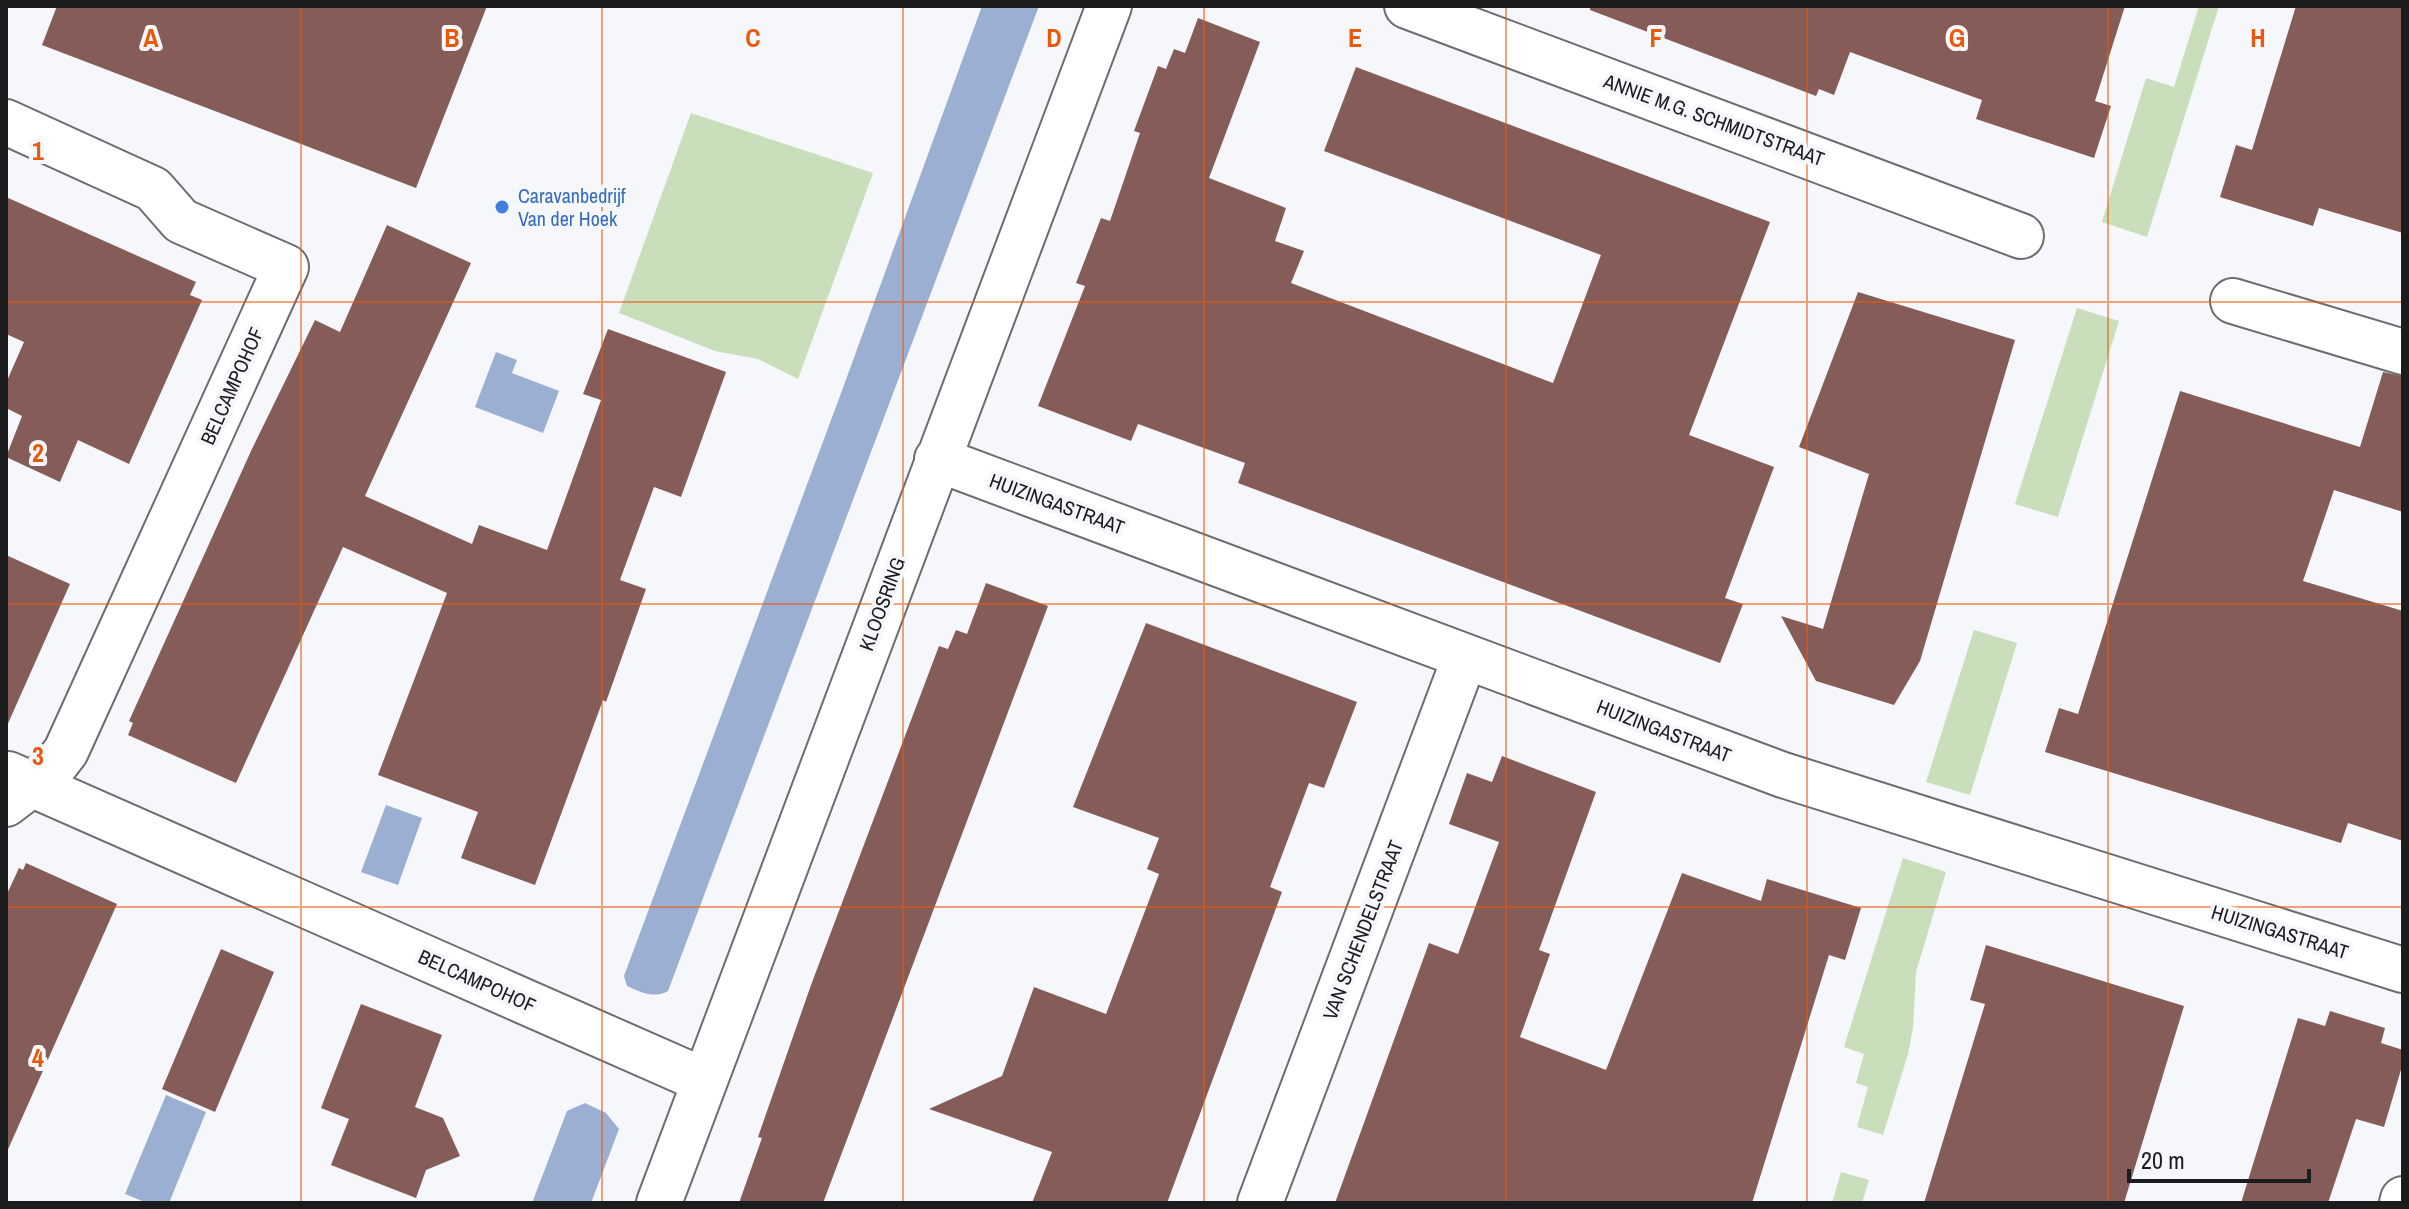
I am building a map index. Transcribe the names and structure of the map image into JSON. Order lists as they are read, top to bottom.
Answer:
{
  "streets": {
    "street": [
      "ANNIE M.G. SCHMIDTSTRAAT",
      "BELCAMPOHOF",
      "HUIZINGASTRAAT",
      "KLOOSRING",
      "VAN SCHENDELSTRAAT"
    ]
  },
  "crossings": [
    ["BELCAMPOHOF", "KLOOSRING"],
    ["HUIZINGASTRAAT", "KLOOSRING"],
    ["HUIZINGASTRAAT", "VAN SCHENDELSTRAAT"]
  ],
  "places": ["Caravanbedrijf Van der Hoek"],
  "scale_bar": "20 m",
  "grid": {
    "columns": [
      "A",
      "B",
      "C",
      "D",
      "E",
      "F",
      "G",
      "H"
    ],
    "rows": [
      "1",
      "2",
      "3",
      "4"
    ]
  }
}
